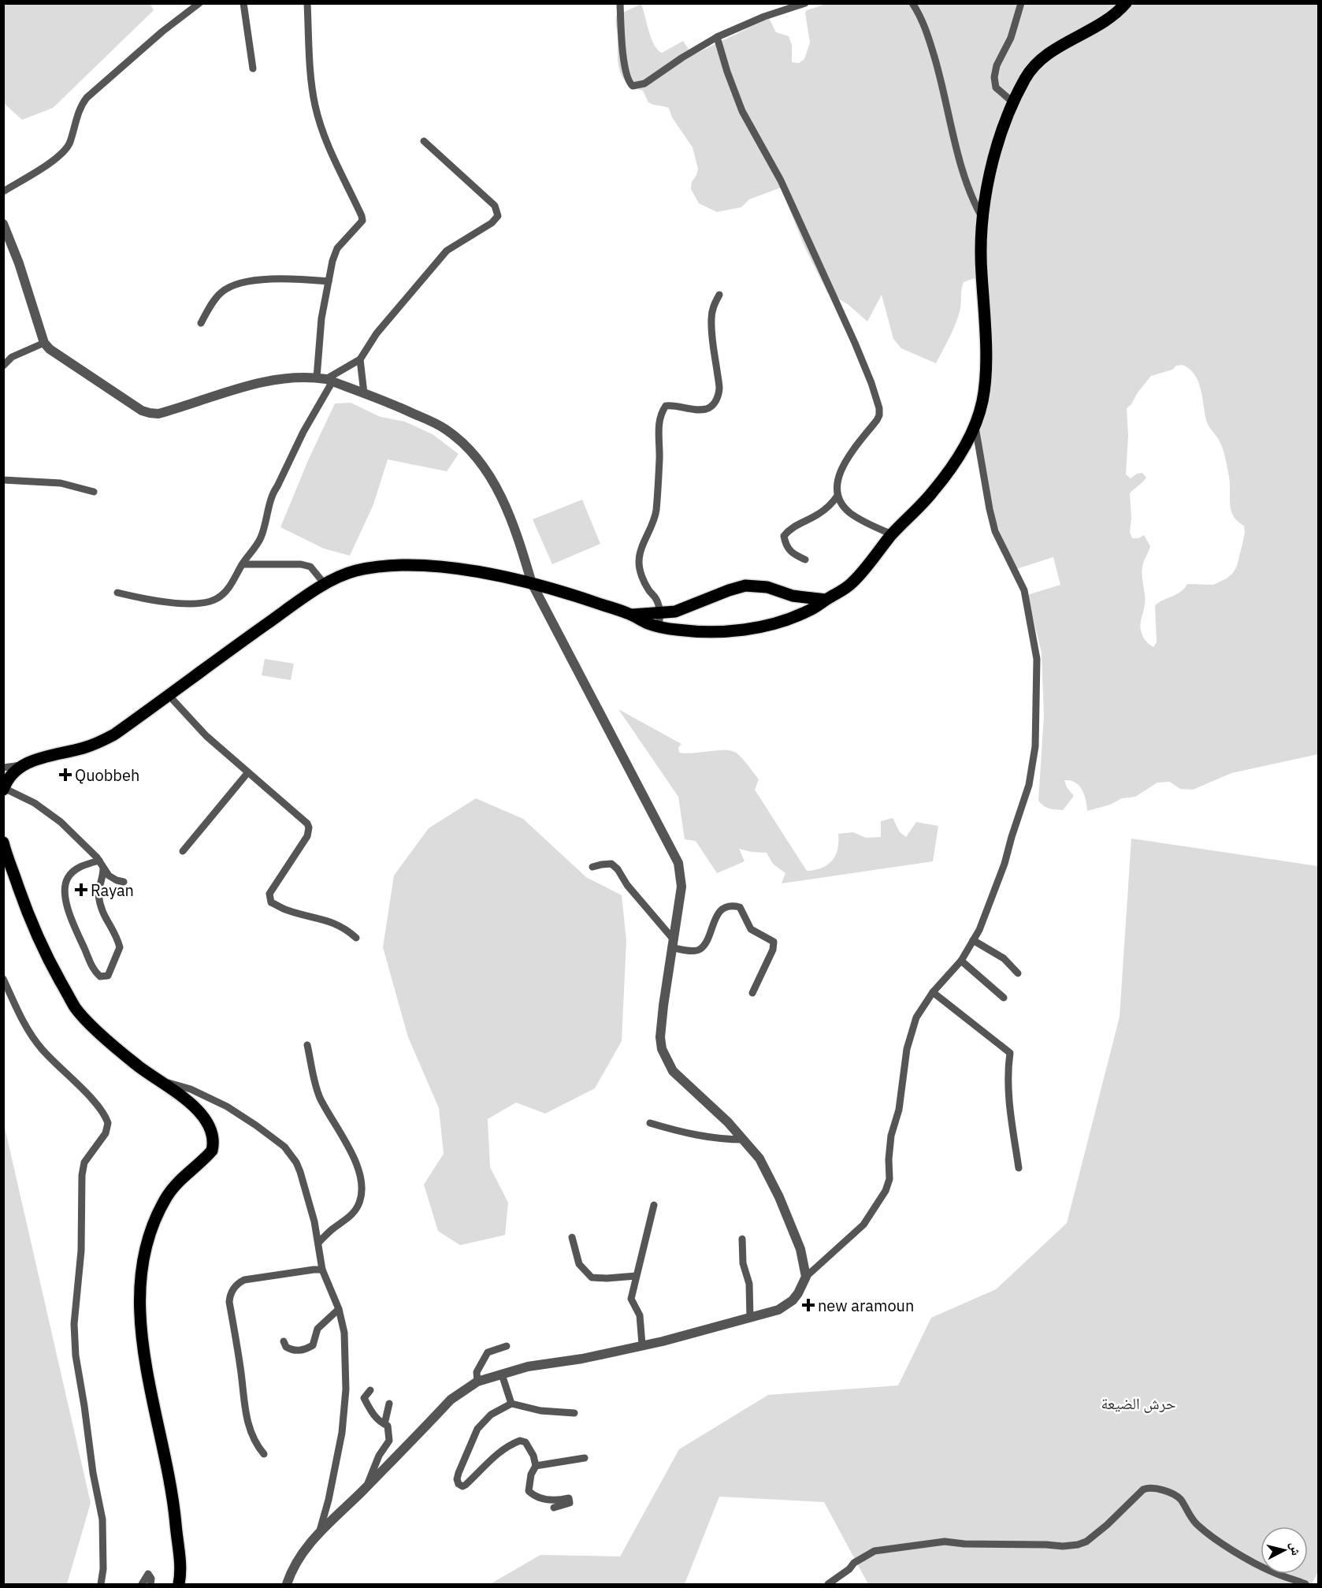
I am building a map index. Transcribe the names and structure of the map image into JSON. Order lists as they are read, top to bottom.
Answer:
{
  "parks": ["حرش الضيعة"],
  "places": {
    "health": ["Quobbeh", "Rayan", "new aramoun"]
  },
  "north": "right"
}
